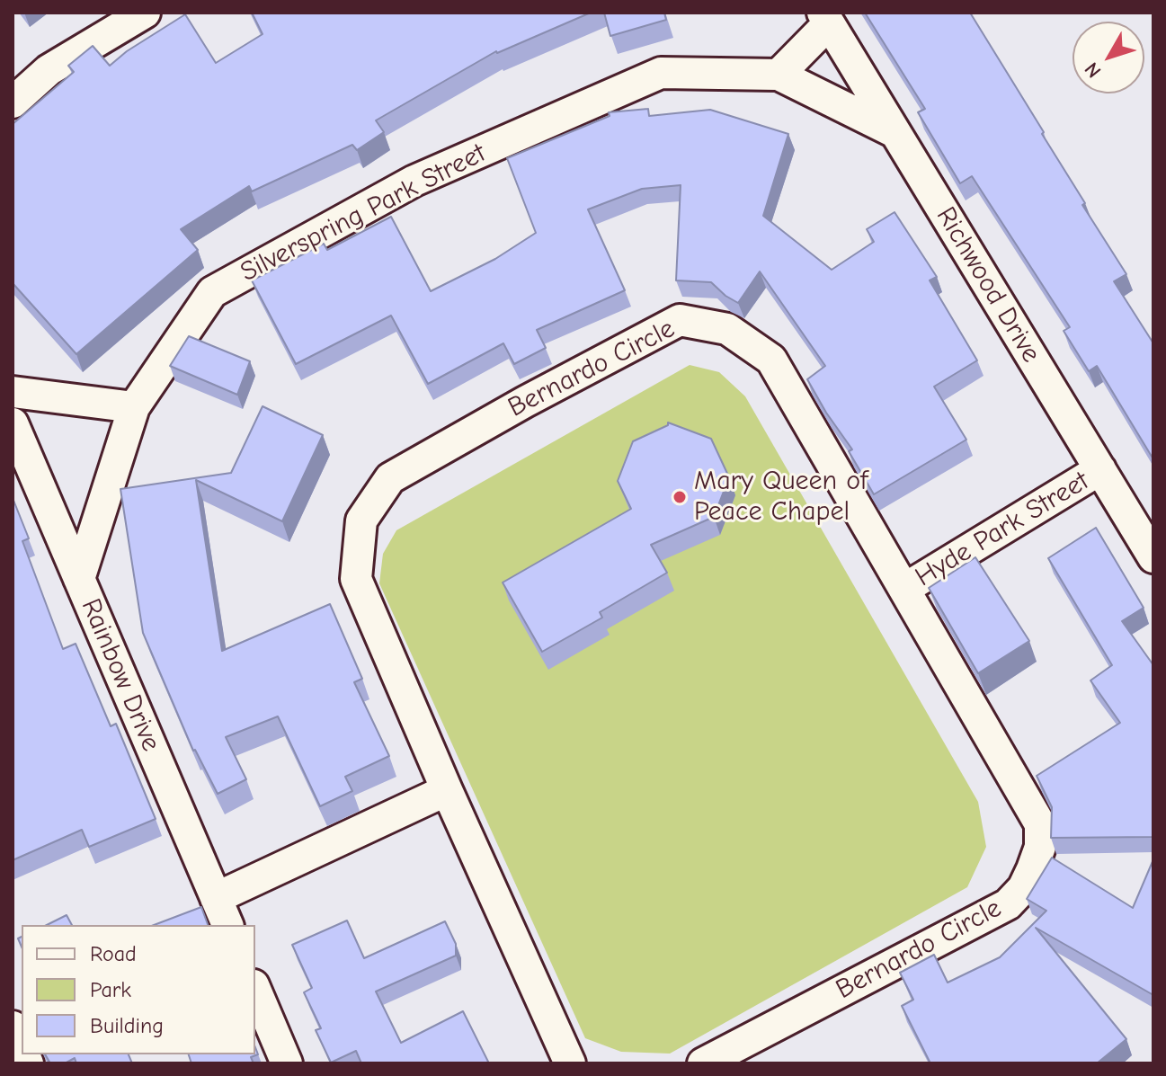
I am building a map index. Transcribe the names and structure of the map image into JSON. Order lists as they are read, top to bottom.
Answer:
{
  "streets": {
    "street": [
      "Silverspring Park Street",
      "Richwood Drive",
      "Bernardo Circle",
      "Hyde Park Street",
      "Rainbow Drive"
    ]
  },
  "crossings": [
    ["Silverspring Park Street", "Richwood Drive"],
    ["Silverspring Park Street", "Rainbow Drive"],
    ["Richwood Drive", "Hyde Park Street"],
    ["Bernardo Circle", "Hyde Park Street"]
  ],
  "places": ["Mary Queen of Peace Chapel"],
  "legend": ["Road", "Park", "Building"],
  "north": "bottom left"
}
